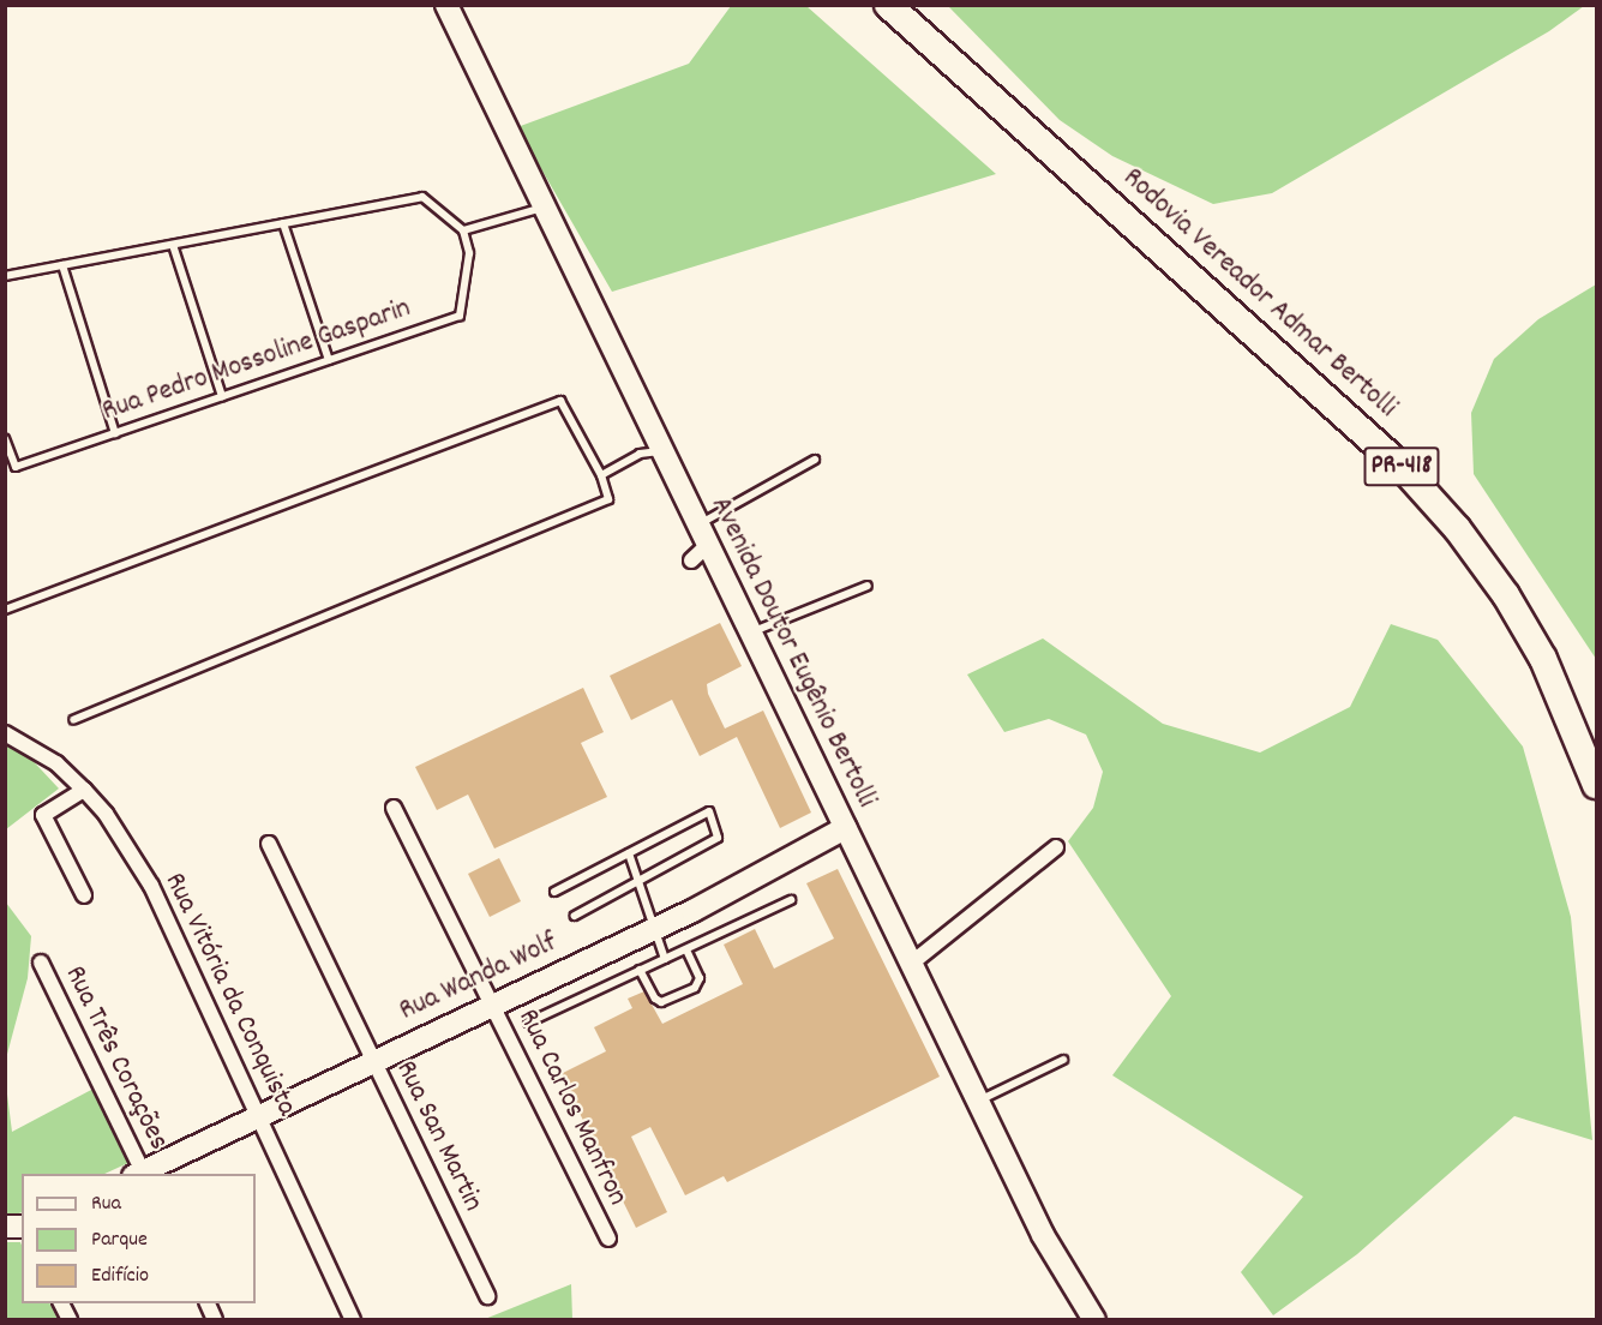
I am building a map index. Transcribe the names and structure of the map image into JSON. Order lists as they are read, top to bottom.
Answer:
{
  "streets": {
    "highway": ["Rodovia Vereador Admar Bertolli", "PR-418"],
    "street": [
      "Avenida Doutor Eugênio Bertolli",
      "Rua Wanda Wolf",
      "Rua Vitória da Conquista",
      "Rua Três Corações",
      "Rua Carlos Manfron",
      "Rua San Martin"
    ],
    "lane": ["Rua Pedro Mossoline Gasparin"]
  },
  "crossings": [
    ["Avenida Doutor Eugênio Bertolli", "Rua Wanda Wolf"],
    ["Rua Wanda Wolf", "Rua Vitória da Conquista"],
    ["Rua Wanda Wolf", "Rua Três Corações"],
    ["Rua Wanda Wolf", "Rua Carlos Manfron"],
    ["Rua Wanda Wolf", "Rua San Martin"]
  ],
  "legend": ["Rua", "Parque", "Edifício"]
}
